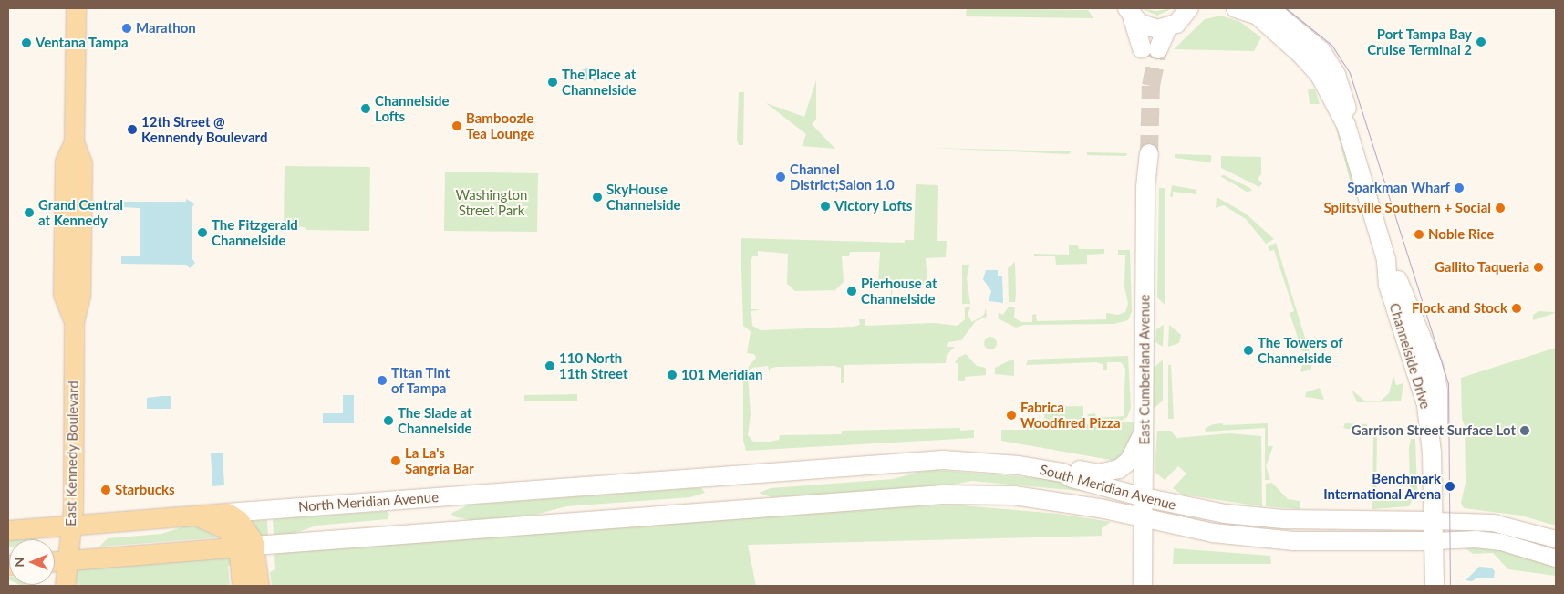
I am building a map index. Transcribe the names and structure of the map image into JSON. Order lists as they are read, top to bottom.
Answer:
{
  "streets": {
    "main road": [
      "Channelside Drive",
      "East Cumberland Avenue",
      "East Kennedy Boulevard",
      "South Meridian Avenue",
      "North Meridian Avenue"
    ]
  },
  "crossings": [
    ["Channelside Drive", "South Meridian Avenue"],
    ["East Cumberland Avenue", "South Meridian Avenue"],
    ["East Kennedy Boulevard", "North Meridian Avenue"],
    ["South Meridian Avenue", "North Meridian Avenue"]
  ],
  "parks": ["Washington Street Park"],
  "places": [
    "Marathon",
    "Port Tampa Bay Cruise Terminal 2",
    "Ventana Tampa",
    "The Place at Channelside",
    "Channelside Lofts",
    "Bamboozle Tea Lounge",
    "12th Street @ Kennendy Boulevard",
    "Channel District;Salon 1.0",
    "Sparkman Wharf",
    "SkyHouse Channelside",
    "Victory Lofts",
    "Splitsville Southern + Social",
    "Grand Central at Kennedy",
    "The Fitzgerald Channelside",
    "Noble Rice",
    "Gallito Taqueria",
    "Pierhouse at Channelside",
    "Flock and Stock",
    "The Towers of Channelside",
    "110 North 11th Street",
    "101 Meridian",
    "Titan Tint of Tampa",
    "Fabrica Woodfired Pizza",
    "The Slade at Channelside",
    "Garrison Street Surface Lot",
    "La La's Sangria Bar",
    "Benchmark International Arena",
    "Starbucks"
  ],
  "north": "left"
}
